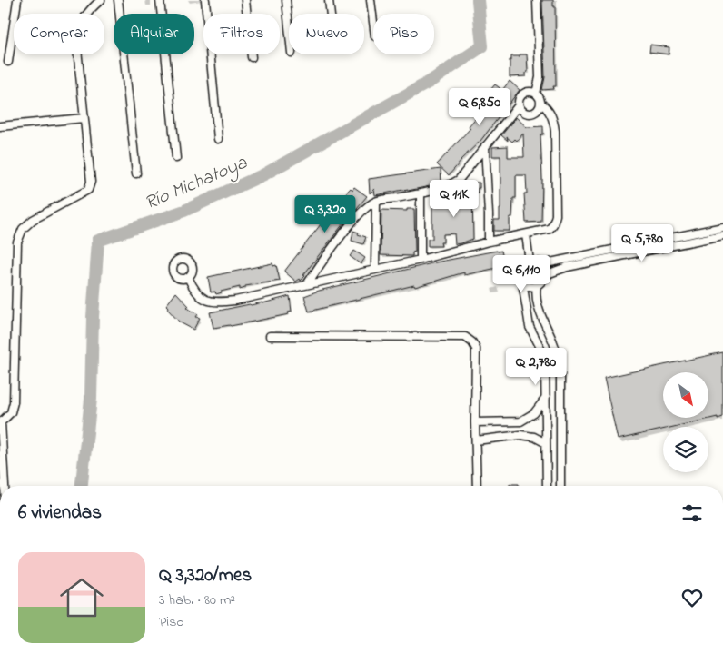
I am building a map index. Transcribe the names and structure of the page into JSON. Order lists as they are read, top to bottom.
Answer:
{
  "water": ["Río Michatoya"],
  "north": "bottom right",
  "page": {
    "chip": [
      "Comprar",
      "Alquilar",
      "Filtros",
      "Nuevo",
      "Piso"
    ],
    "price": [
      "Q 6,850",
      "Q 11K",
      "Q 3,320",
      "Q 5,780",
      "Q 6,110",
      "Q 2,780"
    ],
    "heading": "6 viviendas",
    "list": [
      {
        "name": "Q 3,320/mes",
        "note": "3 hab. · 80 m² · Piso"
      }
    ]
  }
}
